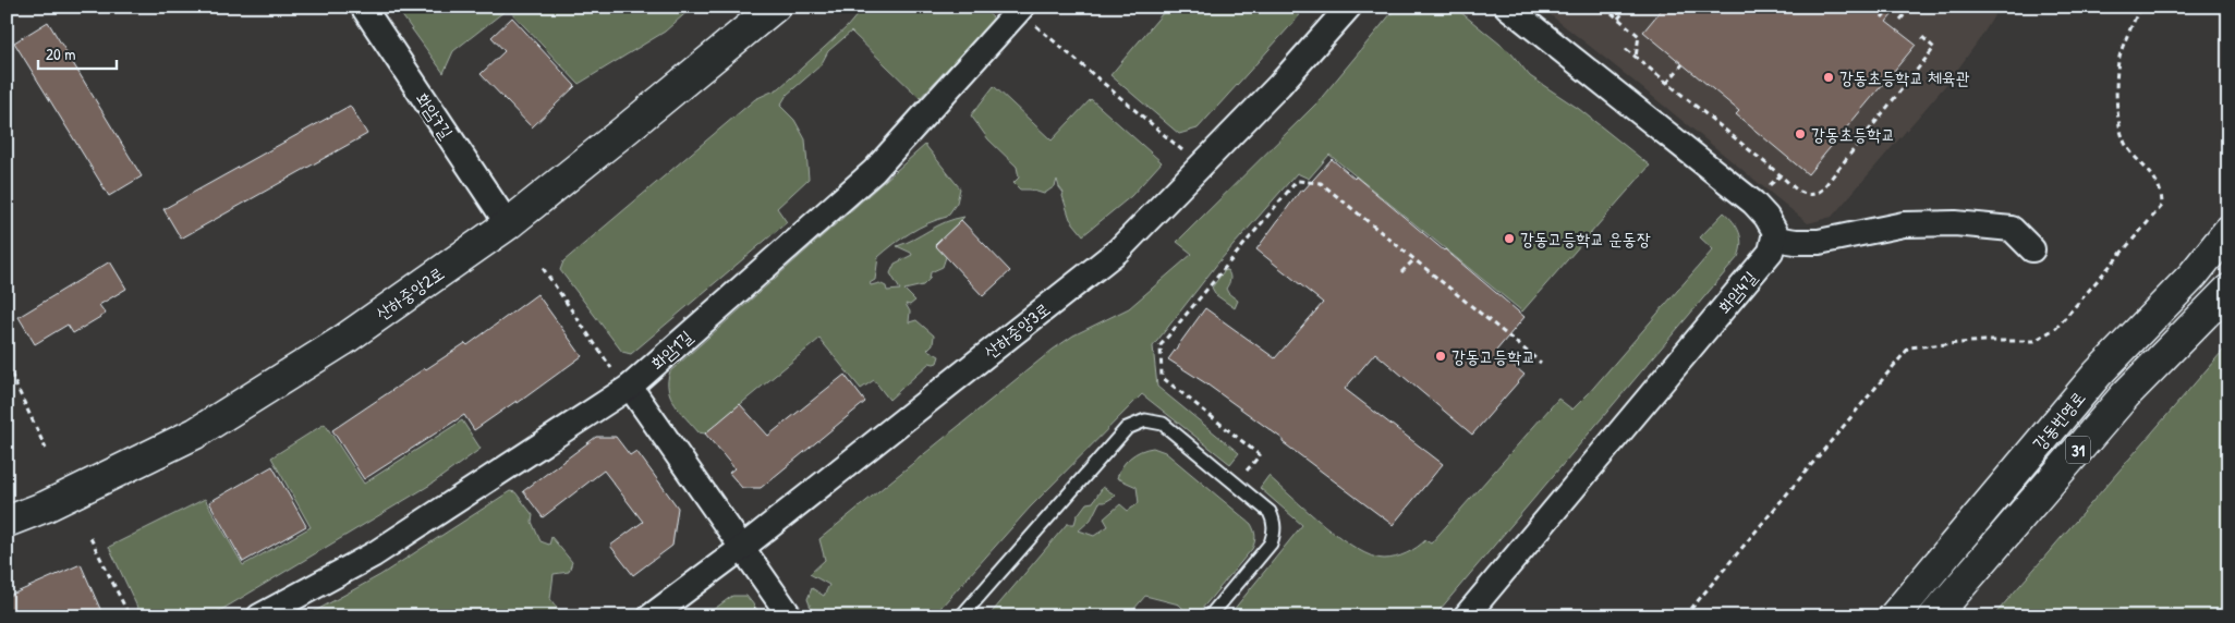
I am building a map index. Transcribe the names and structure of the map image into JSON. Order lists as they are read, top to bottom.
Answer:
{
  "streets": {
    "main road": ["산하중앙2로", "강동번영로", "31"],
    "street": [
      "화암7길",
      "화암4길",
      "산하중앙3로",
      "화암1길"
    ]
  },
  "crossings": [
    ["화암7길", "산하중앙2로"]
  ],
  "places": [
    "강동초등학교 체육관",
    "강동초등학교",
    "강동고등학교 운동장",
    "강동고등학교"
  ],
  "scale_bar": "20 m"
}
